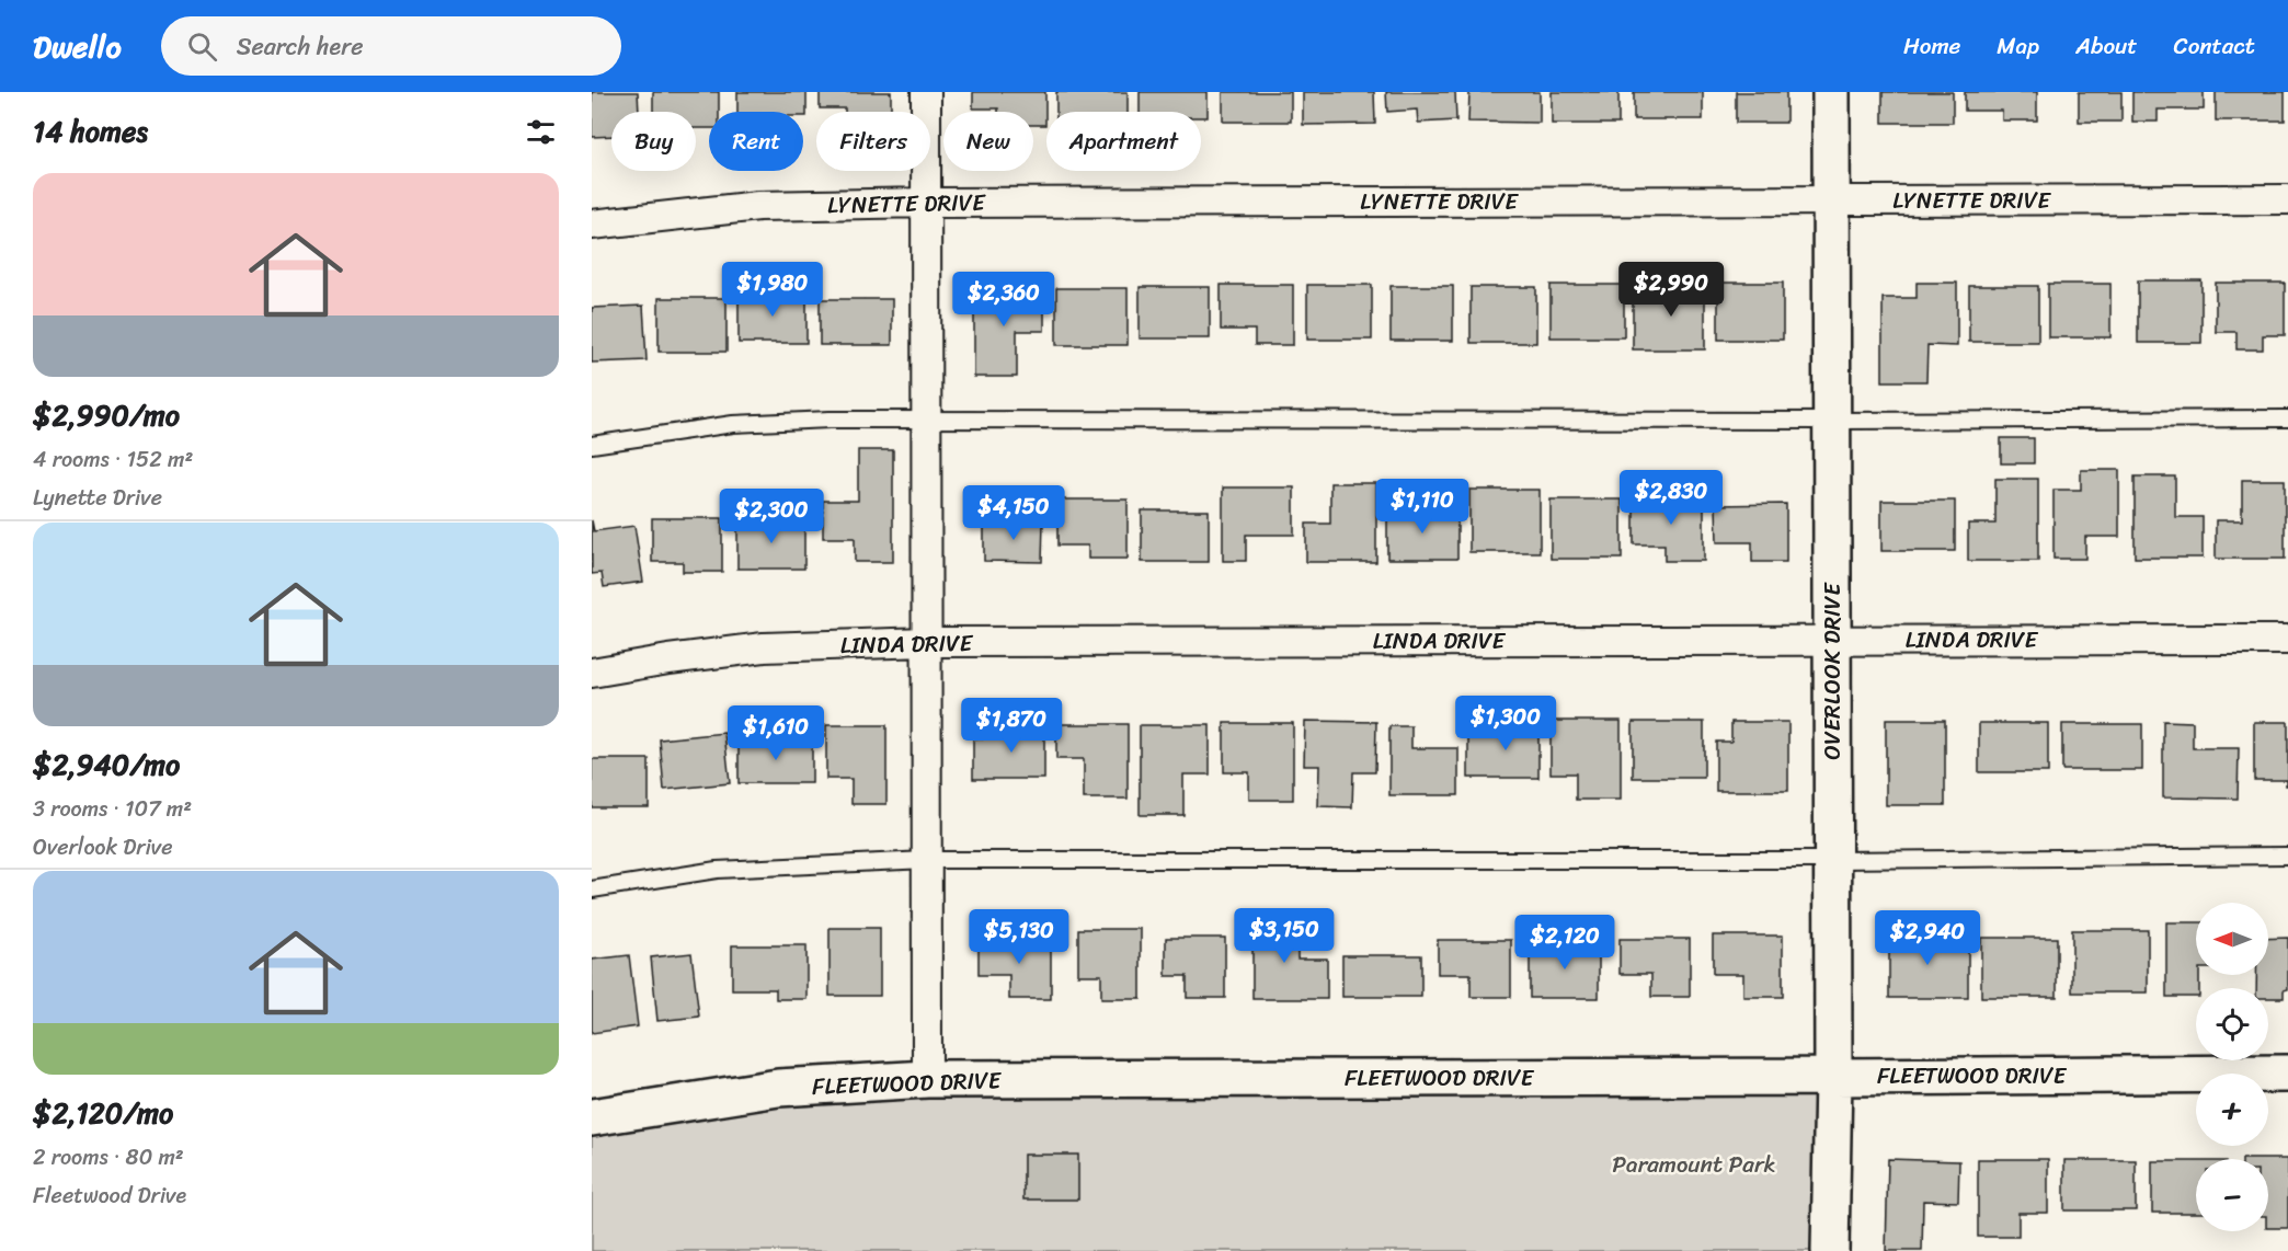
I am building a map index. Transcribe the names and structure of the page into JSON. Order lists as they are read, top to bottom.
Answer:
{
  "streets": {
    "street": [
      "LYNETTE DRIVE",
      "LINDA DRIVE",
      "OVERLOOK DRIVE",
      "FLEETWOOD DRIVE"
    ]
  },
  "crossings": [
    ["LYNETTE DRIVE", "OVERLOOK DRIVE"],
    ["LINDA DRIVE", "OVERLOOK DRIVE"],
    ["OVERLOOK DRIVE", "FLEETWOOD DRIVE"]
  ],
  "parks": ["Paramount Park"],
  "north": "left",
  "page": {
    "header": "Dwello",
    "search": "Search here",
    "nav": [
      "Home",
      "Map",
      "About",
      "Contact"
    ],
    "heading": "14 homes",
    "chip": [
      "Buy",
      "Rent",
      "Filters",
      "New",
      "Apartment"
    ],
    "list": [
      {
        "name": "$2,990/mo",
        "note": "4 rooms · 152 m² · Lynette Drive"
      },
      {
        "name": "$2,940/mo",
        "note": "3 rooms · 107 m² · Overlook Drive"
      },
      {
        "name": "$2,120/mo",
        "note": "2 rooms · 80 m² · Fleetwood Drive"
      }
    ],
    "price": [
      "$1,980",
      "$2,990",
      "$2,360",
      "$2,830",
      "$1,110",
      "$4,150",
      "$2,300",
      "$1,300",
      "$1,870",
      "$1,610",
      "$3,150",
      "$5,130",
      "$2,940",
      "$2,120"
    ],
    "map_buttons": ["+", "−"]
  }
}
